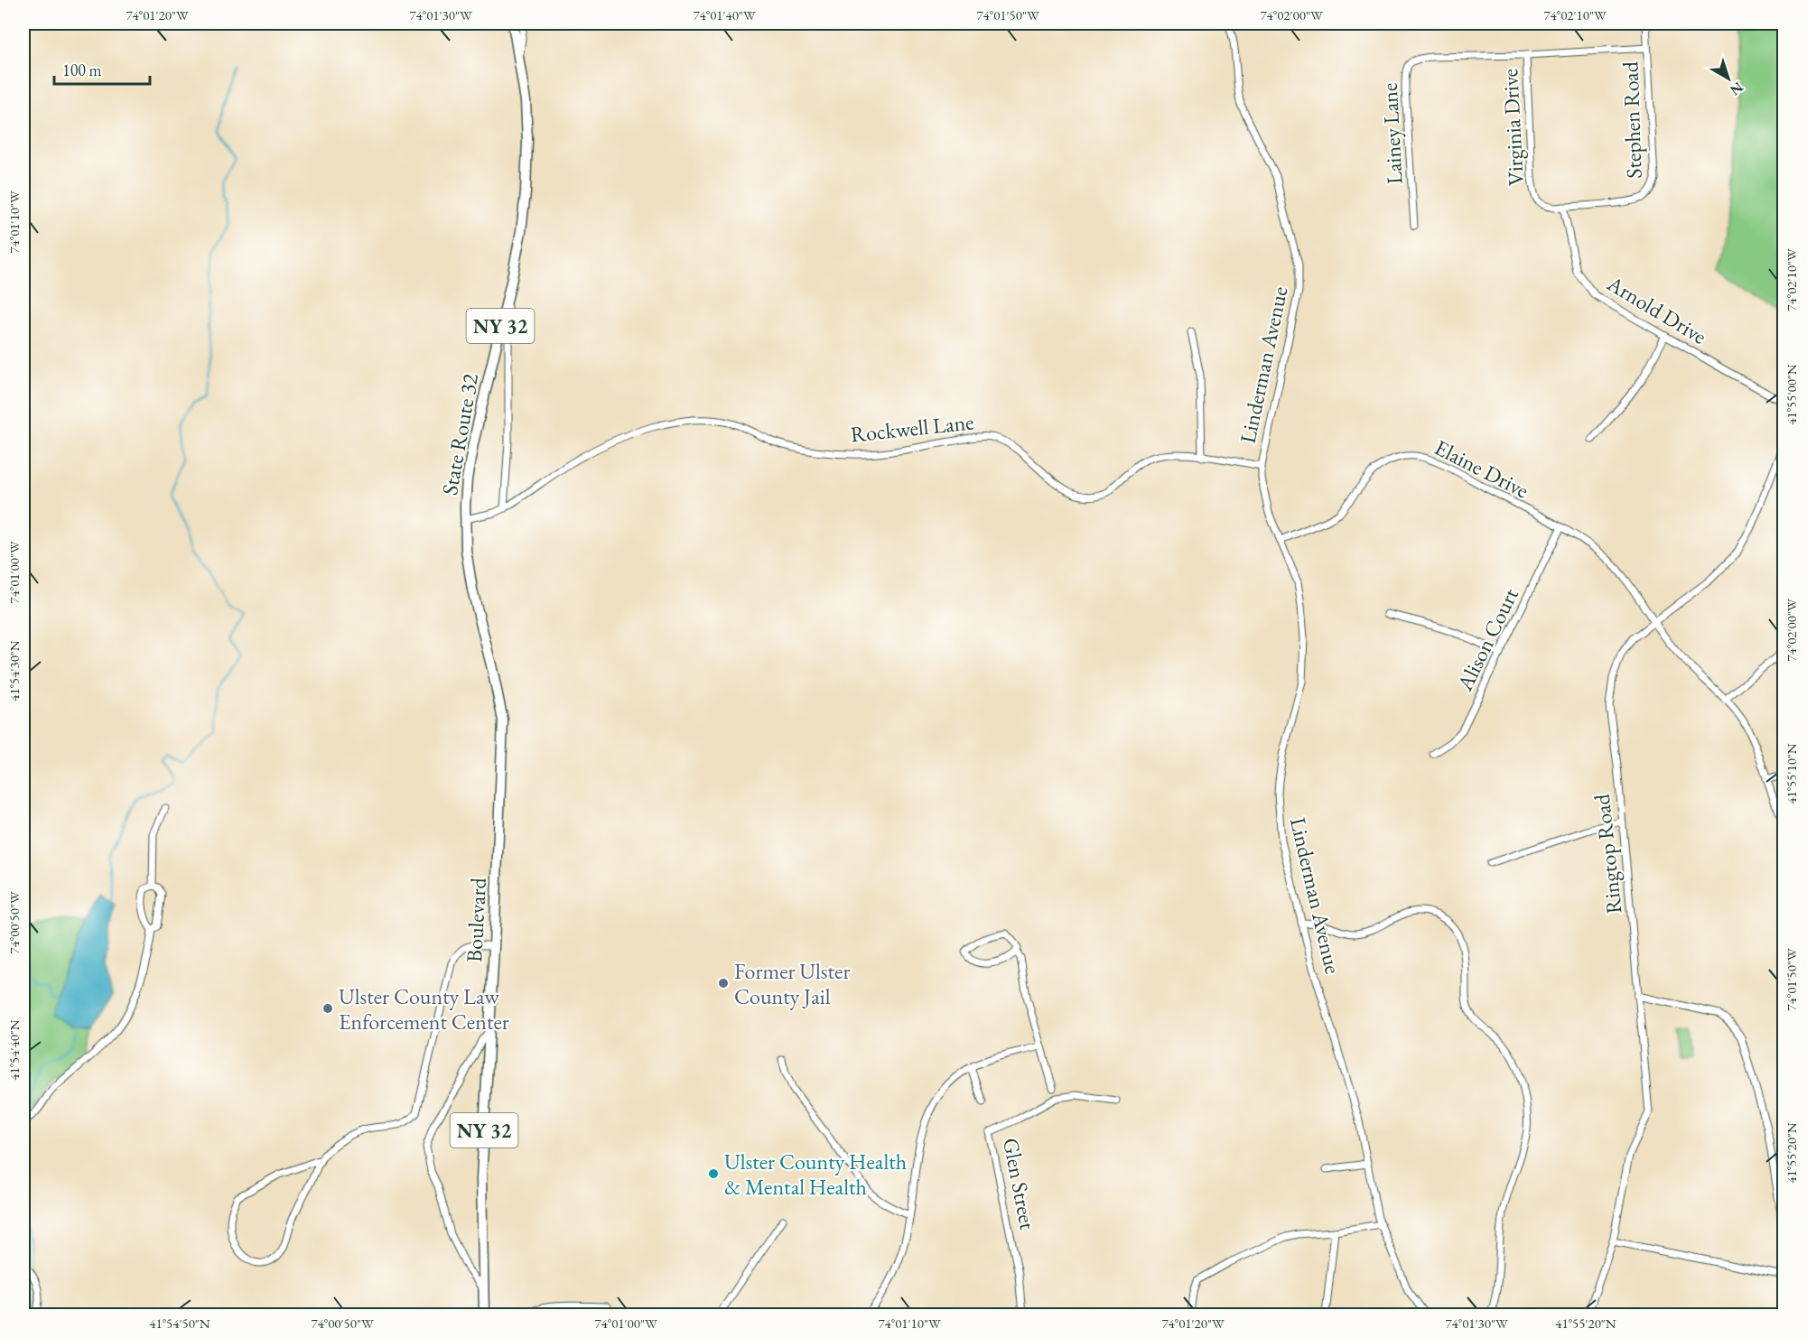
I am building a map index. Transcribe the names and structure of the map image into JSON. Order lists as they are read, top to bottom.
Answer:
{
  "streets": {
    "main road": ["NY 32", "State Route 32", "Boulevard"],
    "street": [
      "Stephen Road",
      "Virginia Drive",
      "Lainey Lane",
      "Arnold Drive",
      "Linderman Avenue",
      "Rockwell Lane",
      "Elaine Drive",
      "Alison Court",
      "Ringtop Road",
      "Glen Street"
    ]
  },
  "crossings": [
    ["Stephen Road", "Virginia Drive"],
    ["Stephen Road", "Lainey Lane"],
    ["Stephen Road", "Arnold Drive"],
    ["Virginia Drive", "Arnold Drive"],
    ["Linderman Avenue", "Rockwell Lane"],
    ["Linderman Avenue", "Elaine Drive"],
    ["Rockwell Lane", "State Route 32"],
    ["State Route 32", "Boulevard"],
    ["Elaine Drive", "Alison Court"],
    ["Elaine Drive", "Ringtop Road"]
  ],
  "places": ["Former Ulster County Jail", "Ulster County Law Enforcement Center", "Ulster County Health & Mental Health"],
  "scale_bar": "100 m",
  "north": "bottom right",
  "coordinates": [
    "74°01'20\"W",
    "74°01'30\"W",
    "74°01'40\"W",
    "74°01'50\"W",
    "74°02'00\"W",
    "74°02'10\"W",
    "74°01'10\"W",
    "41°55'00\"N",
    "74°01'00\"W",
    "41°54'30\"N",
    "41°55'10\"N",
    "74°00'50\"W",
    "41°54'40\"N",
    "41°55'20\"N",
    "41°54'50\"N"
  ]
}
